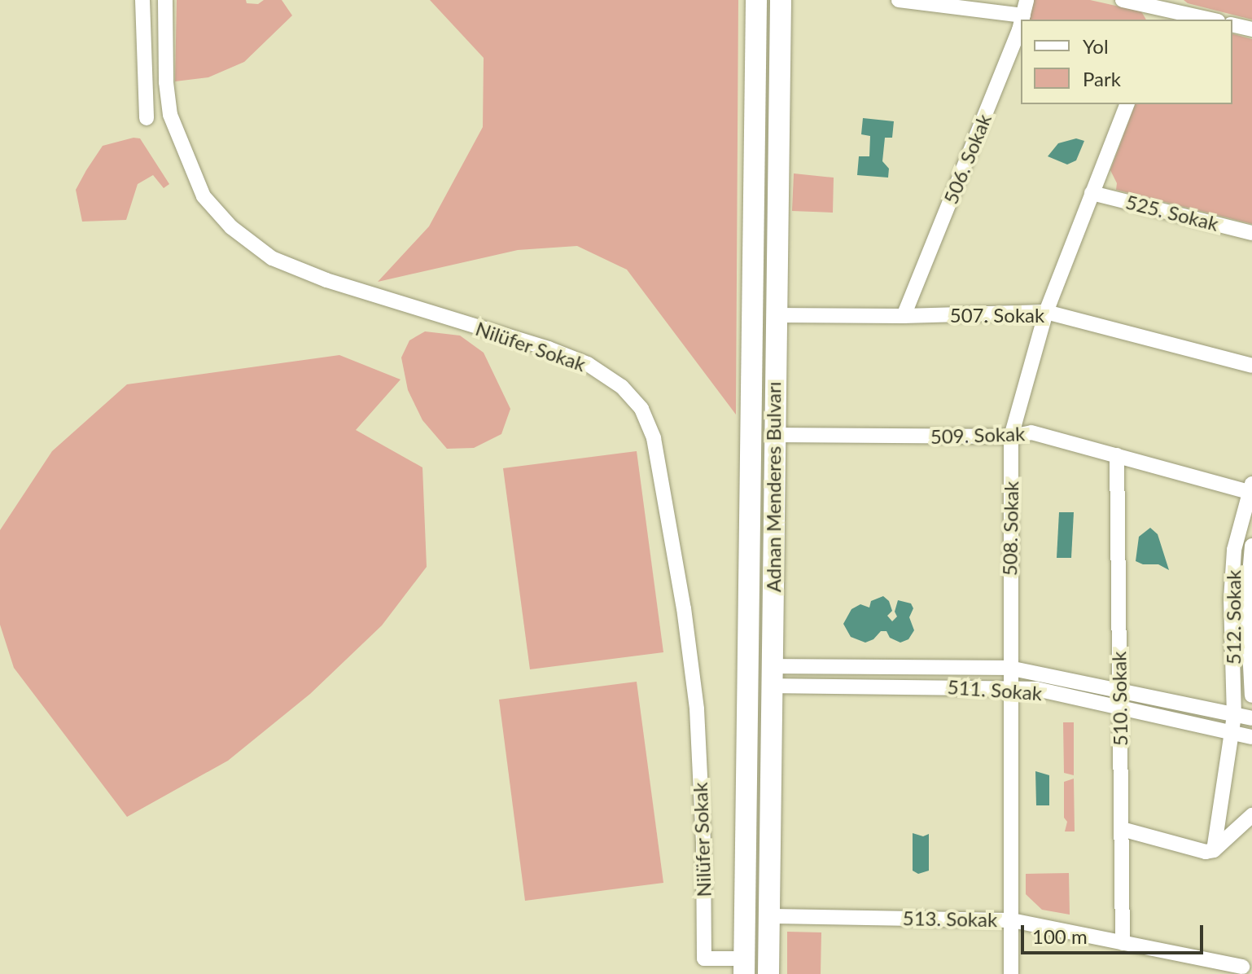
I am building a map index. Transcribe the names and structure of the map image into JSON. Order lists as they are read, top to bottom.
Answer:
{
  "streets": {
    "main road": ["Adnan Menderes Bulvarı"],
    "street": [
      "506. Sokak",
      "525. Sokak",
      "507. Sokak",
      "Nilüfer Sokak",
      "509. Sokak",
      "508. Sokak",
      "512. Sokak",
      "511. Sokak",
      "510. Sokak",
      "513. Sokak"
    ]
  },
  "crossings": [
    ["506. Sokak", "507. Sokak"],
    ["525. Sokak", "508. Sokak"],
    ["507. Sokak", "Adnan Menderes Bulvarı"],
    ["507. Sokak", "508. Sokak"],
    ["Nilüfer Sokak", "Adnan Menderes Bulvarı"],
    ["509. Sokak", "Adnan Menderes Bulvarı"],
    ["509. Sokak", "508. Sokak"],
    ["509. Sokak", "512. Sokak"],
    ["509. Sokak", "510. Sokak"],
    ["Adnan Menderes Bulvarı", "511. Sokak"],
    ["Adnan Menderes Bulvarı", "513. Sokak"],
    ["508. Sokak", "511. Sokak"],
    ["508. Sokak", "513. Sokak"],
    ["512. Sokak", "511. Sokak"],
    ["511. Sokak", "510. Sokak"],
    ["510. Sokak", "513. Sokak"]
  ],
  "legend": ["Yol", "Park"],
  "scale_bar": "100 m"
}
